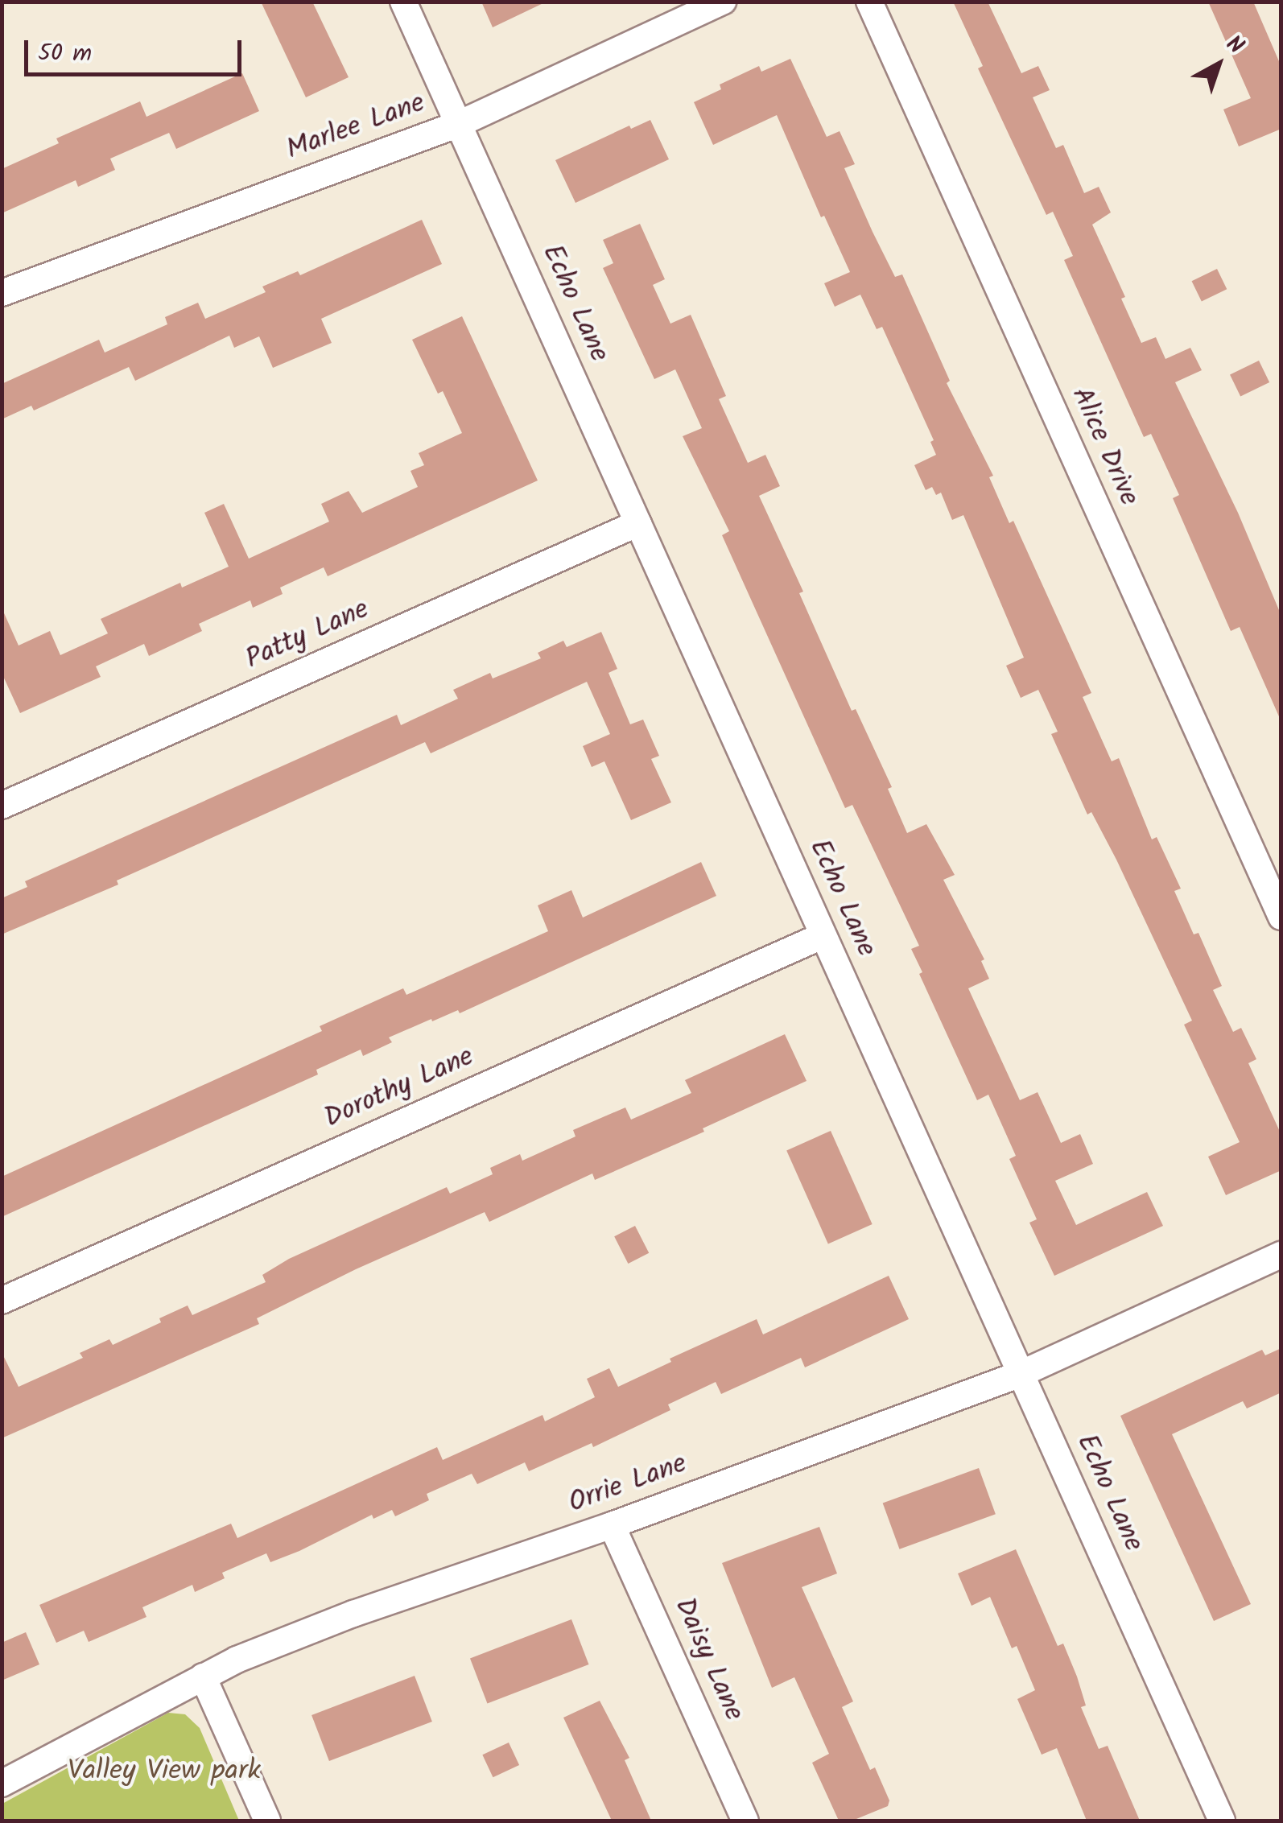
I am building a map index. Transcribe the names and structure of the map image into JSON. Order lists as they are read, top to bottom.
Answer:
{
  "streets": {
    "street": [
      "Marlee Lane",
      "Echo Lane",
      "Alice Drive",
      "Patty Lane",
      "Dorothy Lane",
      "Orrie Lane",
      "Daisy Lane"
    ]
  },
  "crossings": [
    ["Marlee Lane", "Echo Lane"],
    ["Echo Lane", "Patty Lane"],
    ["Echo Lane", "Dorothy Lane"],
    ["Echo Lane", "Orrie Lane"],
    ["Orrie Lane", "Daisy Lane"]
  ],
  "parks": ["Valley View park"],
  "scale_bar": "50 m",
  "north": "top right"
}
